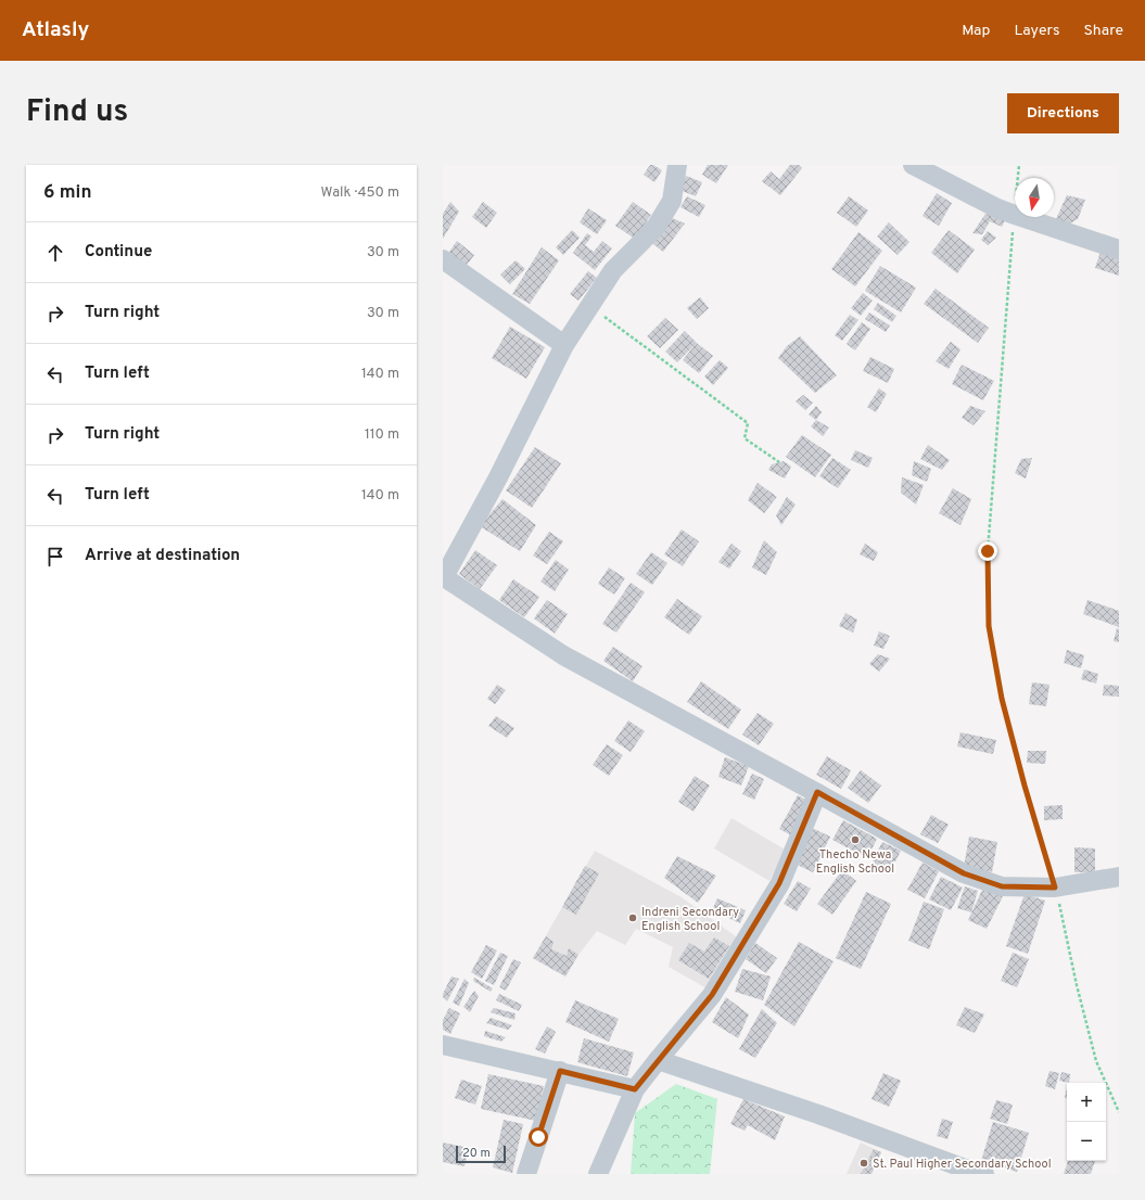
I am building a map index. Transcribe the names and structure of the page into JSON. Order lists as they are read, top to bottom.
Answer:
{
  "places": ["Thecho Newa English School", "Indreni Secondary English School", "St. Paul Higher Secondary School"],
  "scale_bar": "20 m",
  "north": "bottom",
  "page": {
    "header": "Atlasly",
    "nav": ["Map", "Layers", "Share"],
    "title": "Find us",
    "buttons": "Directions",
    "heading": ["6 min", "Walk · 450 m"],
    "list": [
      ["Continue", "30 m"],
      ["Turn right", "30 m"],
      ["Turn left", "140 m"],
      ["Turn right", "110 m"],
      ["Turn left", "140 m"],
      "Arrive at destination"
    ],
    "map_buttons": ["+", "−"],
    "scale": "20 m"
  }
}
